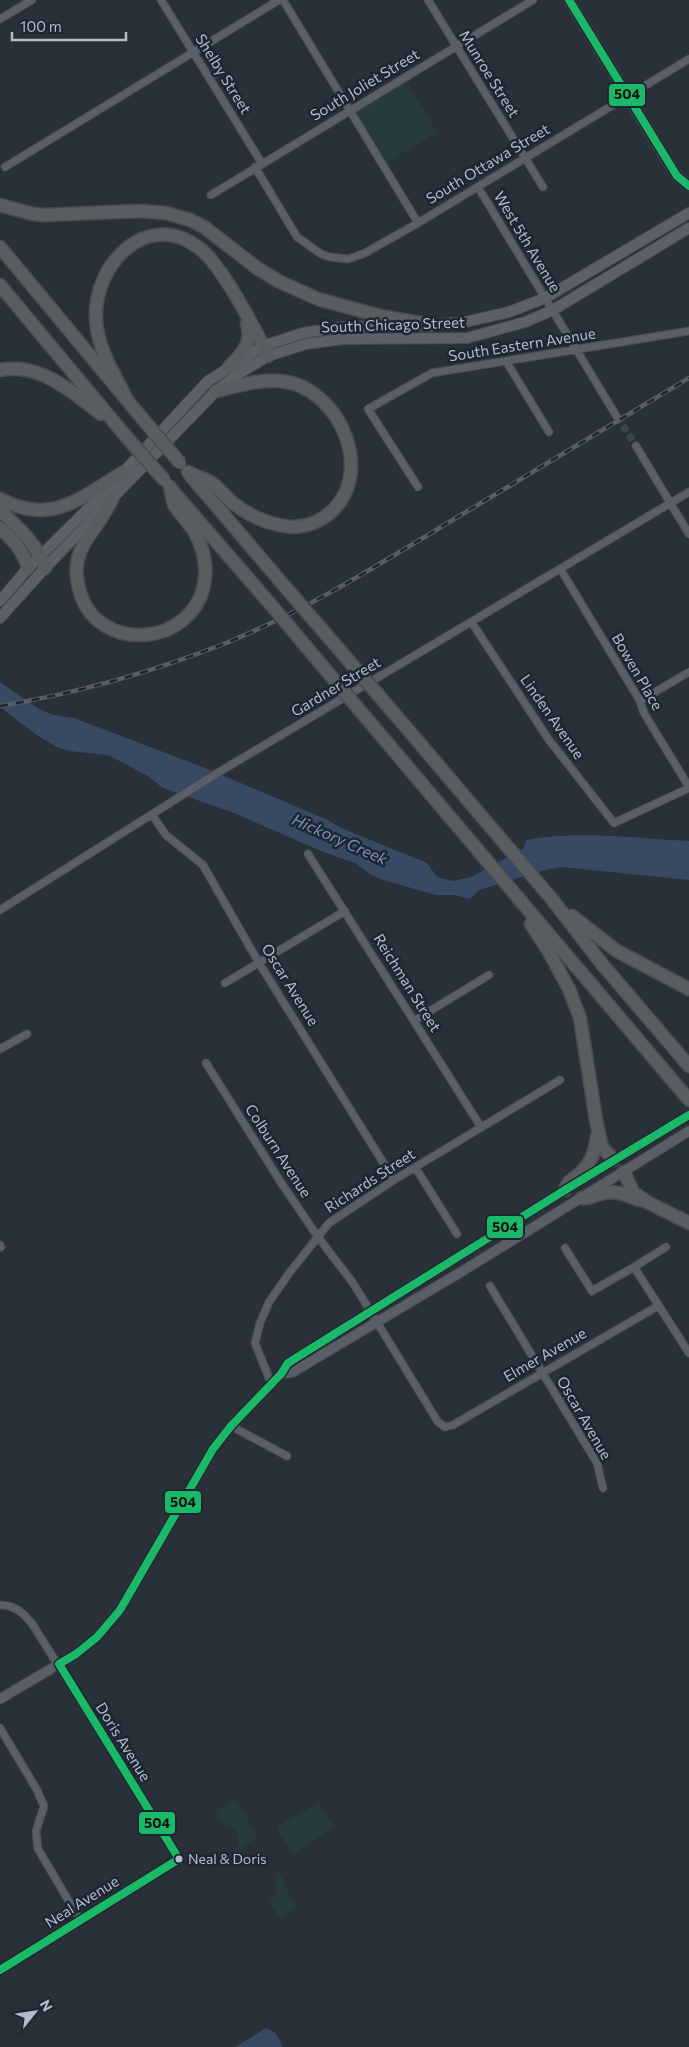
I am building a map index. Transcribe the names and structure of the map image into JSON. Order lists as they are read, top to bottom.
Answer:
{
  "streets": {
    "main road": ["South Chicago Street"],
    "street": [
      "Shelby Street",
      "Munroe Street",
      "South Joliet Street",
      "South Ottawa Street",
      "West 5th Avenue",
      "South Eastern Avenue",
      "Bowen Place",
      "Gardner Street",
      "Linden Avenue",
      "Reichman Street",
      "Oscar Avenue",
      "Colburn Avenue",
      "Richards Street",
      "Elmer Avenue",
      "Doris Avenue",
      "Neal Avenue"
    ]
  },
  "crossings": [
    ["Shelby Street", "South Joliet Street"],
    ["Munroe Street", "South Joliet Street"],
    ["Munroe Street", "South Ottawa Street"],
    ["South Joliet Street", "South Ottawa Street"],
    ["South Ottawa Street", "West 5th Avenue"],
    ["West 5th Avenue", "South Chicago Street"],
    ["West 5th Avenue", "South Eastern Avenue"],
    ["Bowen Place", "Gardner Street"],
    ["Bowen Place", "Linden Avenue"],
    ["Gardner Street", "Linden Avenue"],
    ["Gardner Street", "Oscar Avenue"],
    ["Reichman Street", "Richards Street"],
    ["Oscar Avenue", "Richards Street"],
    ["Oscar Avenue", "Elmer Avenue"],
    ["Colburn Avenue", "Richards Street"],
    ["Colburn Avenue", "Elmer Avenue"],
    ["Doris Avenue", "Neal Avenue"]
  ],
  "water": ["Hickory Creek"],
  "places": ["Neal & Doris"],
  "lines": ["transit line 504"],
  "scale_bar": "100 m",
  "north": "top right"
}
